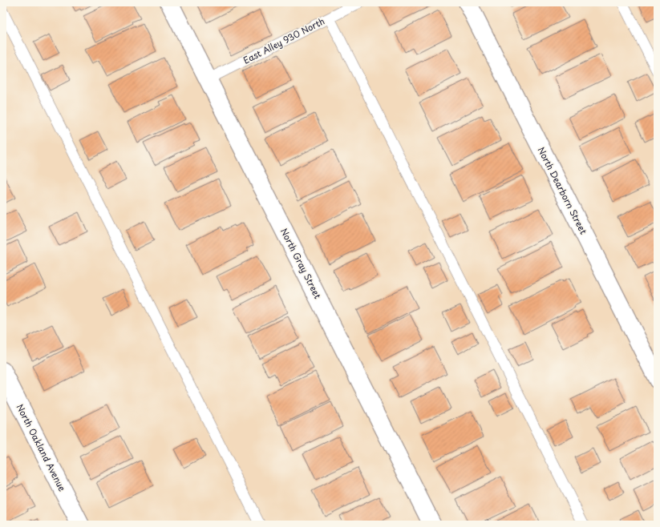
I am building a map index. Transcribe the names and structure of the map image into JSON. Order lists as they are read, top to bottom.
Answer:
{
  "streets": {
    "street": ["North Dearborn Street", "North Gray Street", "North Oakland Avenue"],
    "lane": ["East Alley 930 North"]
  },
  "crossings": [
    ["East Alley 930 North", "North Gray Street"]
  ]
}
